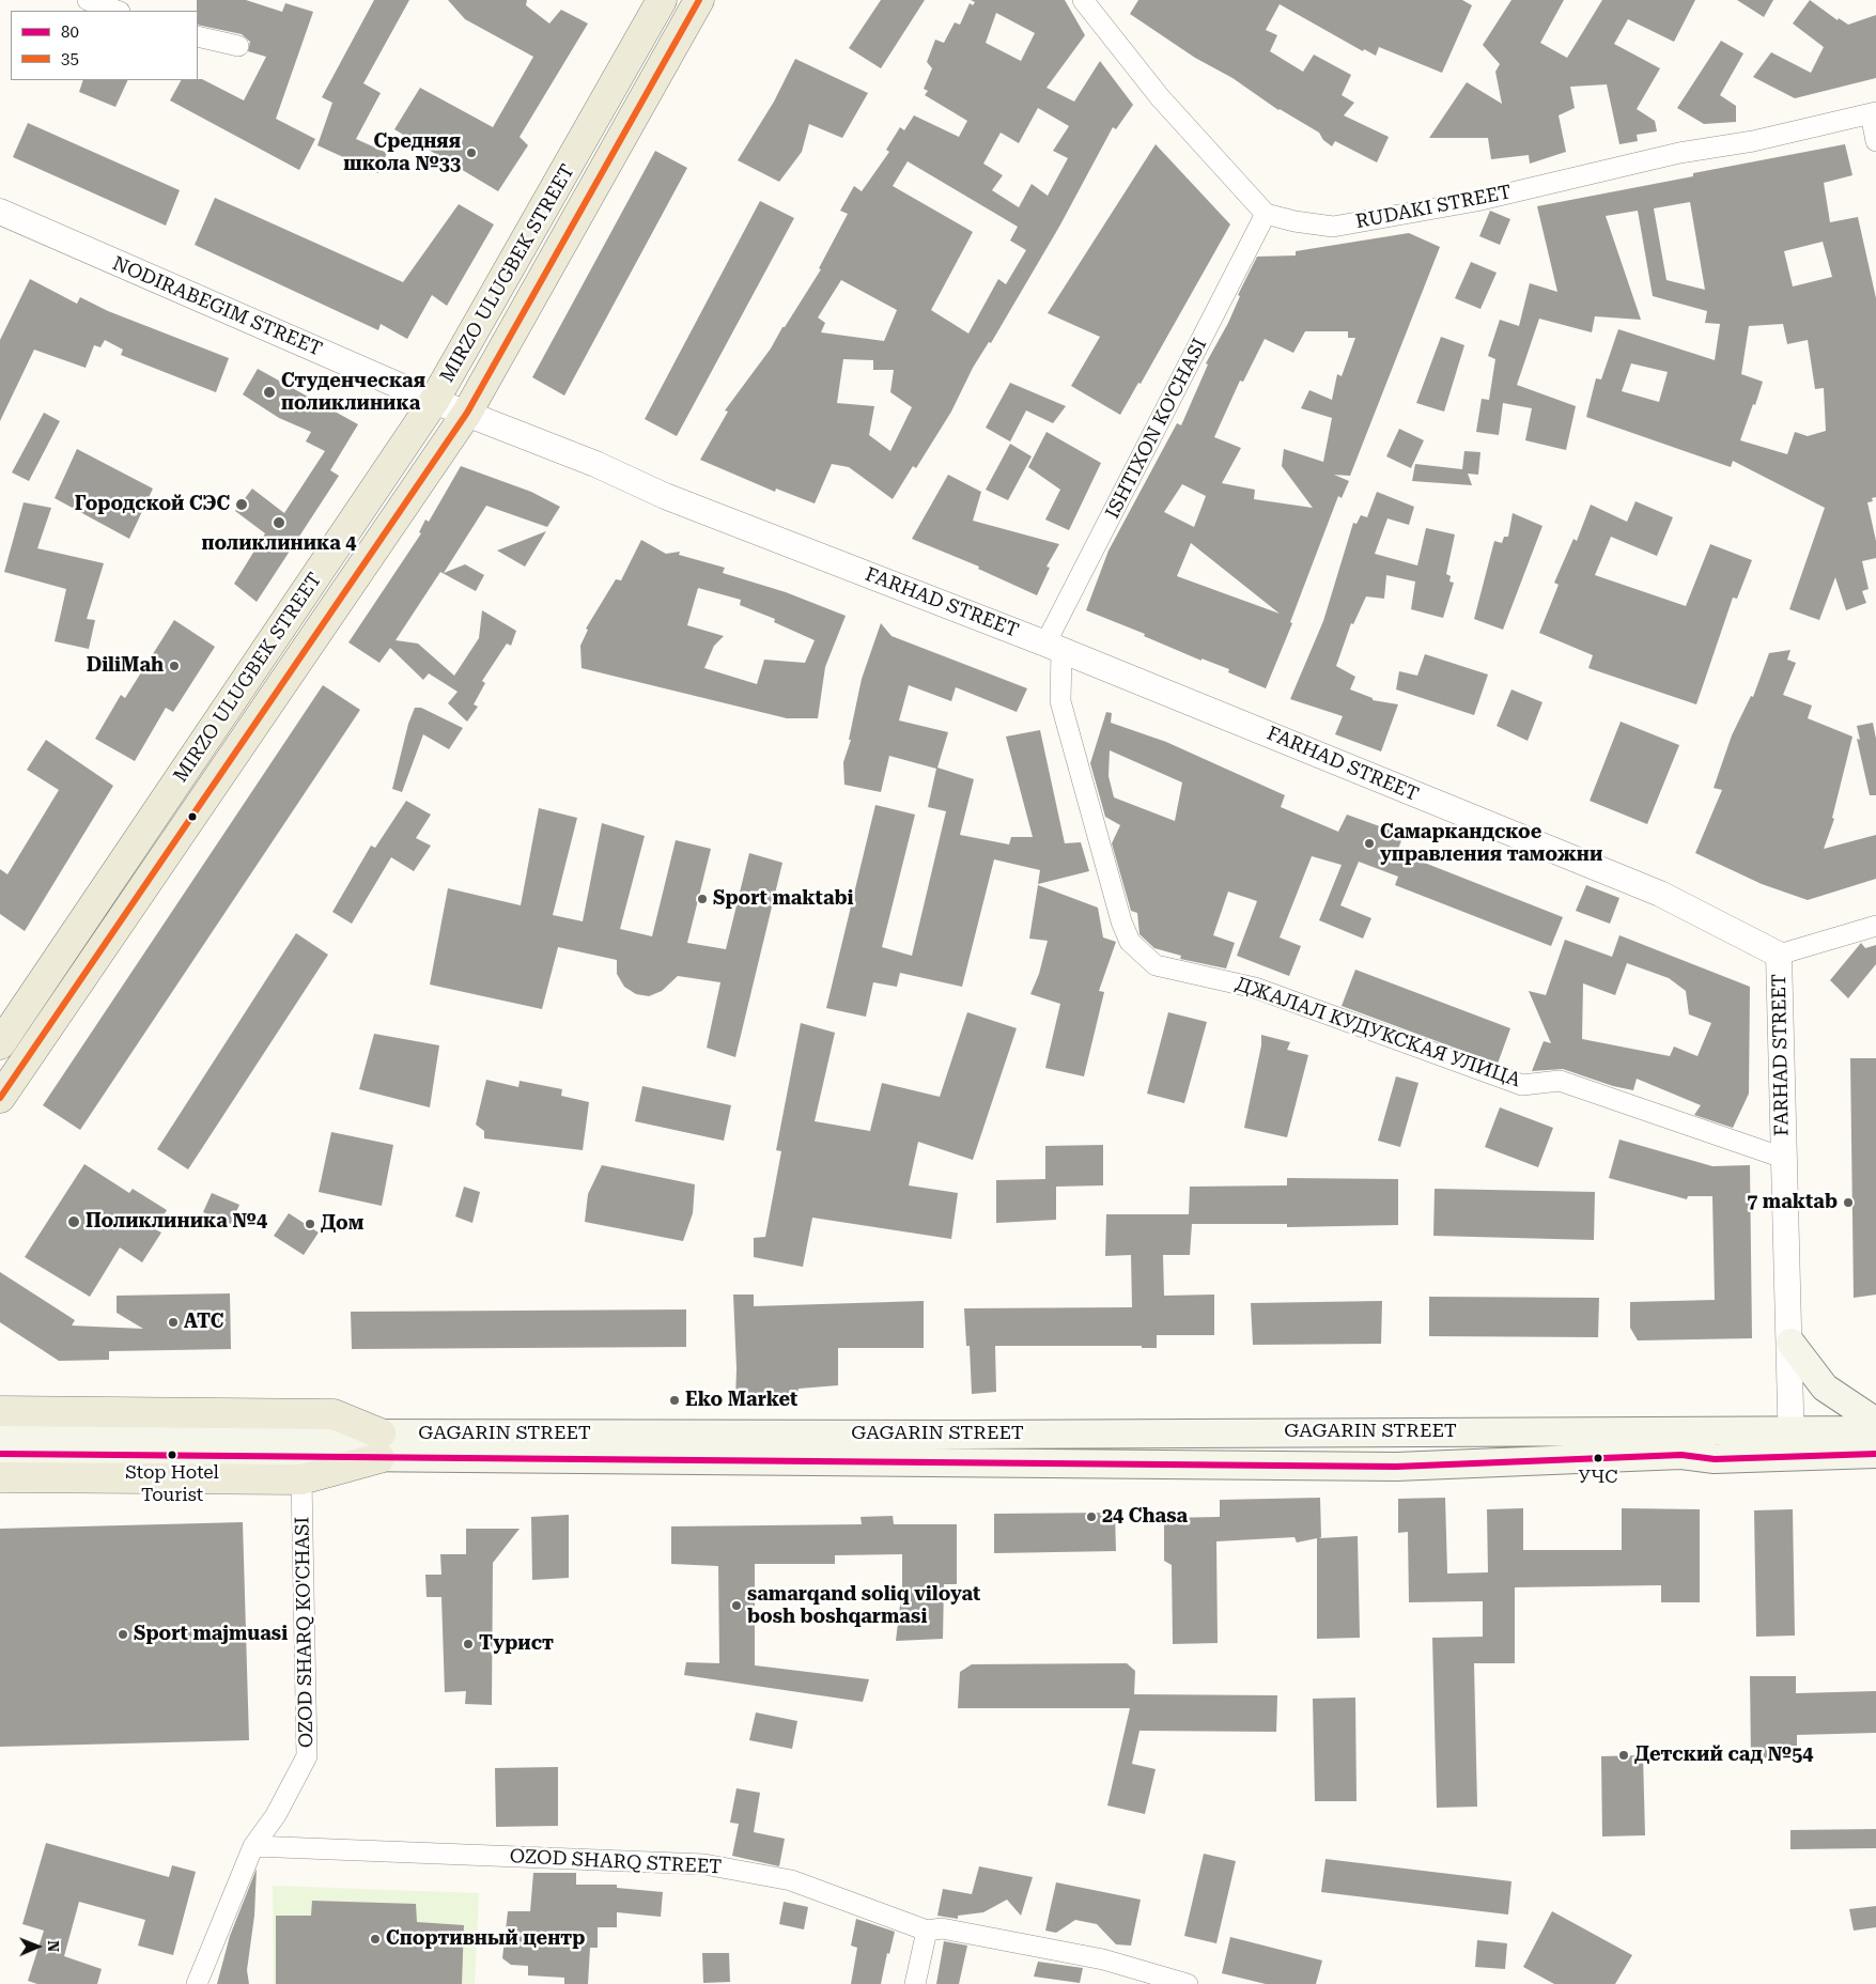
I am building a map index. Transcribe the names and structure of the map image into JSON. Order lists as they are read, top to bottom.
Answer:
{
  "streets": {
    "main road": ["MIRZO ULUGBEK STREET", "GAGARIN STREET"],
    "street": [
      "RUDAKI STREET",
      "NODIRABEGIM STREET",
      "ISHTIXON KO'CHASI",
      "FARHAD STREET",
      "ДЖАЛАЛ КУДУКСКАЯ УЛИЦА",
      "OZOD SHARQ KO'CHASI",
      "OZOD SHARQ STREET"
    ]
  },
  "crossings": [
    ["RUDAKI STREET", "ISHTIXON KO'CHASI"],
    ["MIRZO ULUGBEK STREET", "NODIRABEGIM STREET"],
    ["MIRZO ULUGBEK STREET", "FARHAD STREET"],
    ["NODIRABEGIM STREET", "FARHAD STREET"],
    ["ISHTIXON KO'CHASI", "FARHAD STREET"],
    ["ISHTIXON KO'CHASI", "ДЖАЛАЛ КУДУКСКАЯ УЛИЦА"],
    ["FARHAD STREET", "ДЖАЛАЛ КУДУКСКАЯ УЛИЦА"],
    ["FARHAD STREET", "GAGARIN STREET"],
    ["OZOD SHARQ KO'CHASI", "OZOD SHARQ STREET"]
  ],
  "places": [
    "Средняя школа №33",
    "Студенческая поликлиника",
    "Городской СЭС",
    "поликлиника 4",
    "DiliMah",
    "Самаркандское управления таможни",
    "Sport maktabi",
    "7 maktab",
    "Поликлиника №4",
    "Дом",
    "ATC",
    "Eko Market",
    "Stop Hotel Tourist",
    "УЧС",
    "24 Chasa",
    "samarqand soliq viloyat bosh boshqarmasi",
    "Sport majmuasi",
    "Турист",
    "Детский сад №54",
    "Спортивный центр"
  ],
  "lines": ["transit line 35", "transit line 80"],
  "legend": ["80", "35"],
  "north": "right"
}
